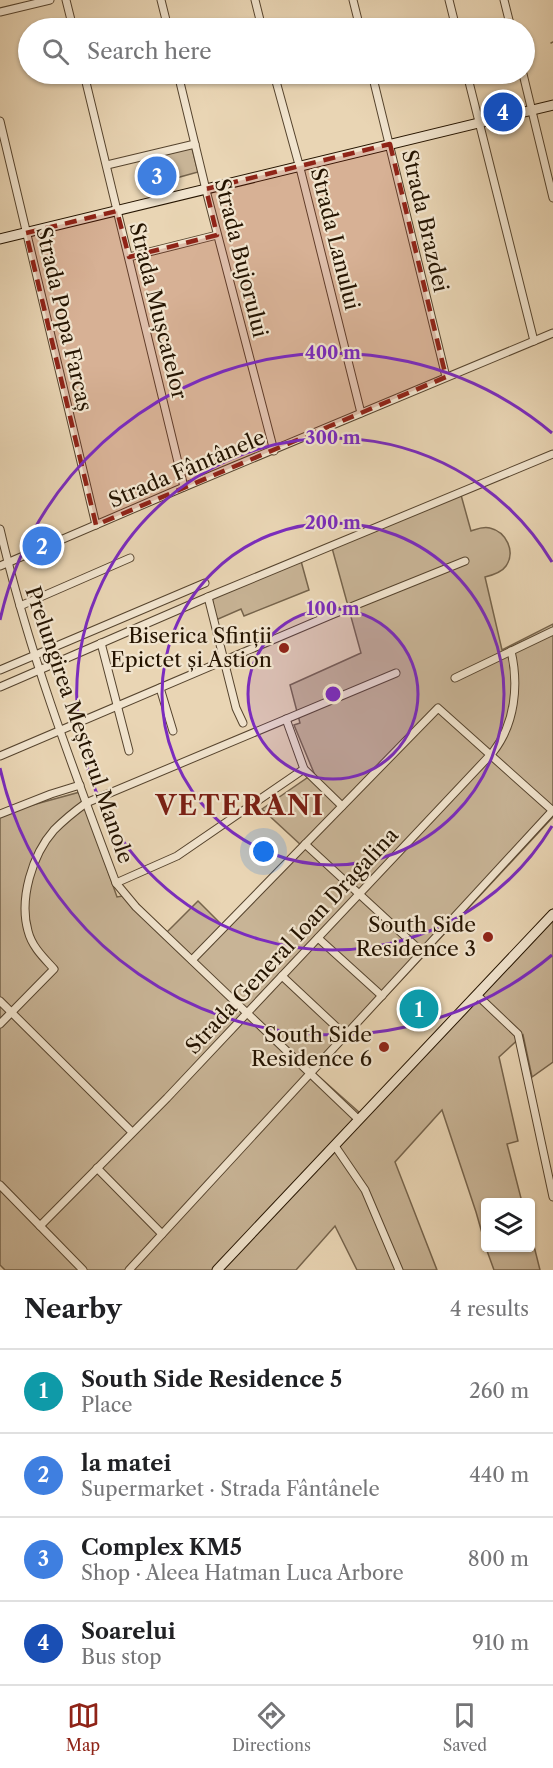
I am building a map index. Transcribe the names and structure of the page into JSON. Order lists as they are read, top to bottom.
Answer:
{
  "streets": {
    "street": [
      "Strada Brazdei",
      "Strada Lanului",
      "Strada Bujorului",
      "Strada Mușcatelor",
      "Strada Popa Farcaș",
      "Strada Fântânele",
      "Prelungirea Meșterul Manole",
      "Strada General Ioan Dragalina"
    ]
  },
  "crossings": [
    ["Strada Brazdei", "Strada Fântânele"],
    ["Strada Lanului", "Strada Fântânele"],
    ["Strada Bujorului", "Strada Fântânele"],
    ["Strada Mușcatelor", "Strada Fântânele"],
    ["Strada Popa Farcaș", "Strada Fântânele"],
    ["Strada Fântânele", "Prelungirea Meșterul Manole"],
    ["Prelungirea Meșterul Manole", "Strada General Ioan Dragalina"]
  ],
  "districts": ["VETERANI"],
  "places": ["Biserica Sfinții Epictet și Astion", "South Side Residence 3", "South Side Residence 6"],
  "page": {
    "search": "Search here",
    "pins": [
      "4",
      "3",
      "2",
      "1"
    ],
    "heading": ["Nearby", "4 results"],
    "list": [
      {
        "mark": "1",
        "name": "South Side Residence 5",
        "note": "Place",
        "value": "260 m"
      },
      {
        "mark": "2",
        "name": "la matei",
        "note": "Supermarket · Strada Fântânele",
        "value": "440 m"
      },
      {
        "mark": "3",
        "name": "Complex KM5",
        "note": "Shop · Aleea Hatman Luca Arbore",
        "value": "800 m"
      },
      {
        "mark": "4",
        "name": "Soarelui",
        "note": "Bus stop",
        "value": "910 m"
      }
    ],
    "nav": ["Map", "Directions", "Saved"]
  },
  "rings": [
    "400 m",
    "300 m",
    "200 m",
    "100 m"
  ]
}
